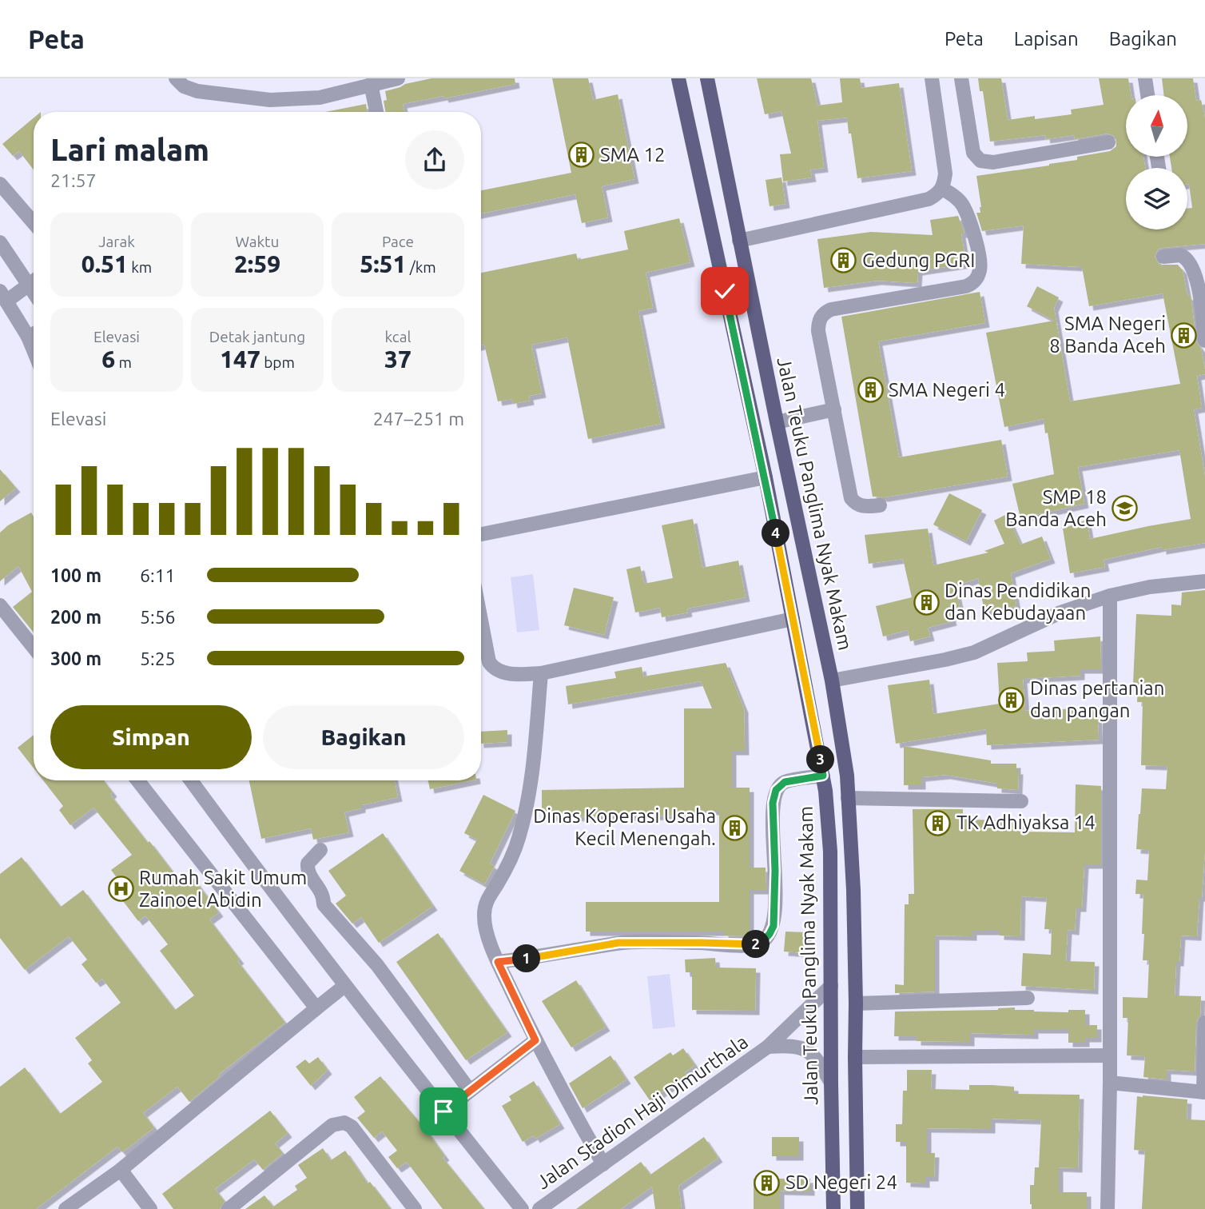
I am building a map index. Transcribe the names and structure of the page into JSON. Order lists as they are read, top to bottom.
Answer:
{
  "streets": {
    "main road": ["Jalan Teuku Panglima Nyak Makam"],
    "street": ["Jalan Stadion Haji Dimurthala"]
  },
  "crossings": [
    ["Jalan Teuku Panglima Nyak Makam", "Jalan Stadion Haji Dimurthala"]
  ],
  "places": {
    "building": [
      "SMA 12",
      "Gedung PGRI",
      "SMA Negeri 8 Banda Aceh",
      "SMA Negeri 4",
      "Dinas Pendidikan dan Kebudayaan",
      "Dinas pertanian dan pangan",
      "TK Adhiyaksa 14",
      "Dinas Koperasi Usaha Kecil Menengah.",
      "SD Negeri 24"
    ],
    "school or university": ["SMP 18 Banda Aceh"],
    "hospital": ["Rumah Sakit Umum Zainoel Abidin"]
  },
  "north": "top",
  "page": {
    "header": "Peta",
    "nav": ["Peta", "Lapisan", "Bagikan"],
    "heading": ["Lari malam", "21:57"],
    "stats": [
      ["Jarak", "0.51 km"],
      ["Waktu", "2:59"],
      ["Pace", "5:51 /km"],
      ["Elevasi", "6 m"],
      ["Detak jantung", "147 bpm"],
      ["kcal", "37"]
    ],
    "chart": ["Elevasi", "247–251 m"],
    "pins": [
      "4",
      "3",
      "2",
      "1"
    ],
    "list": [
      {
        "name": "100 m",
        "note": "6:11"
      },
      {
        "name": "200 m",
        "note": "5:56"
      },
      {
        "name": "300 m",
        "note": "5:25"
      }
    ],
    "buttons": ["Simpan", "Bagikan"]
  }
}
